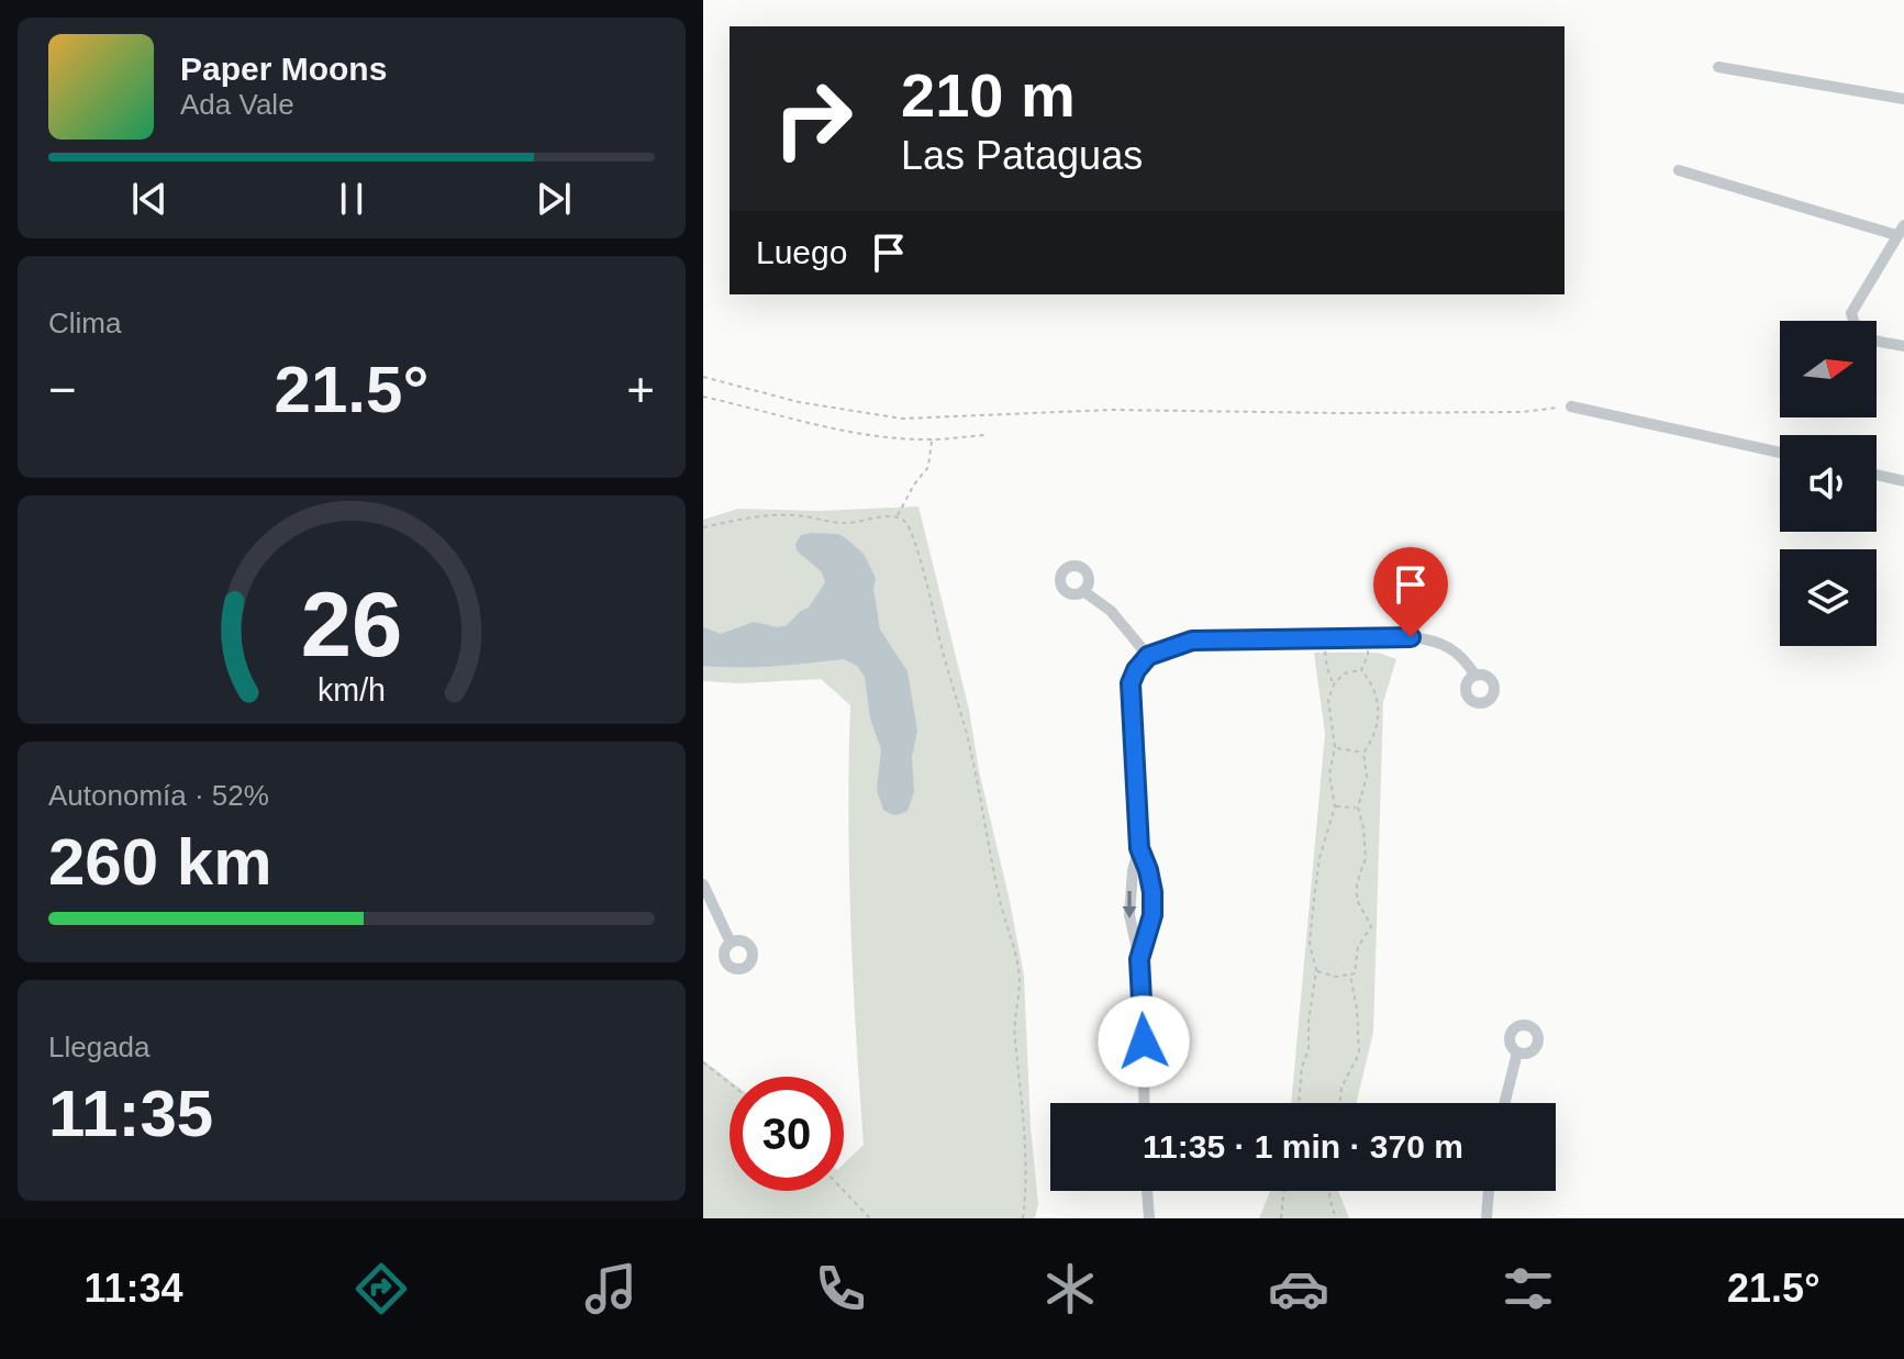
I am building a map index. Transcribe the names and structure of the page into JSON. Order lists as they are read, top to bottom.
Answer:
{
  "north": "right",
  "page": {
    "turn": ["210 m", "Las Pataguas"],
    "song": ["Paper Moons", "Ada Vale"],
    "then": "Luego",
    "tile": [
      "Clima",
      ["Autonomía · 52%", "260 km"],
      ["Llegada", "11:35"]
    ],
    "heat": ["−", "21.5°", "+"],
    "limit": "30",
    "trip": "11:35 · 1 min · 370 m",
    "tabs": ["11:34", "21.5°"],
    "gauge": ["26", "km/h"]
  }
}
